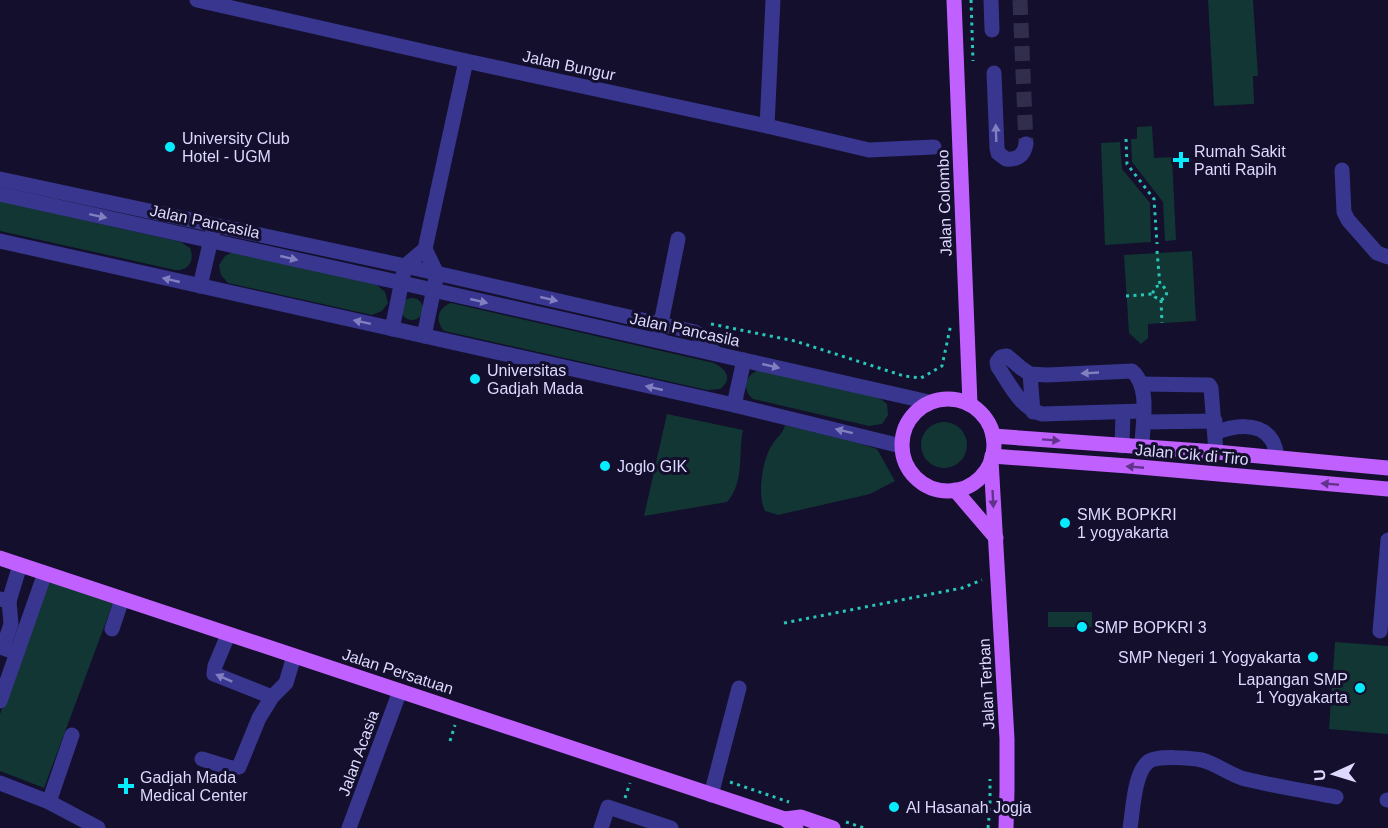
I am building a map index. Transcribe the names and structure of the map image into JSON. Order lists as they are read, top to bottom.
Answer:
{
  "streets": {
    "main road": [
      "Jalan Colombo",
      "Jalan Cik di Tiro",
      "Jalan Persatuan",
      "Jalan Terban"
    ],
    "street": ["Jalan Bungur", "Jalan Pancasila", "Jalan Acasia"]
  },
  "crossings": [
    ["Jalan Colombo", "Jalan Pancasila"],
    ["Jalan Colombo", "Jalan Cik di Tiro"],
    ["Jalan Colombo", "Jalan Terban"],
    ["Jalan Pancasila", "Jalan Cik di Tiro"],
    ["Jalan Pancasila", "Jalan Terban"],
    ["Jalan Cik di Tiro", "Jalan Terban"],
    ["Jalan Persatuan", "Jalan Acasia"]
  ],
  "places": {
    "other": [
      "University Club Hotel - UGM",
      "Universitas Gadjah Mada",
      "Joglo GIK",
      "SMK BOPKRI 1 yogyakarta",
      "SMP BOPKRI 3",
      "SMP Negeri 1 Yogyakarta",
      "Lapangan SMP 1 Yogyakarta",
      "Al Hasanah Jogja"
    ],
    "health": ["Rumah Sakit Panti Rapih", "Gadjah Mada Medical Center"]
  },
  "north": "left"
}
